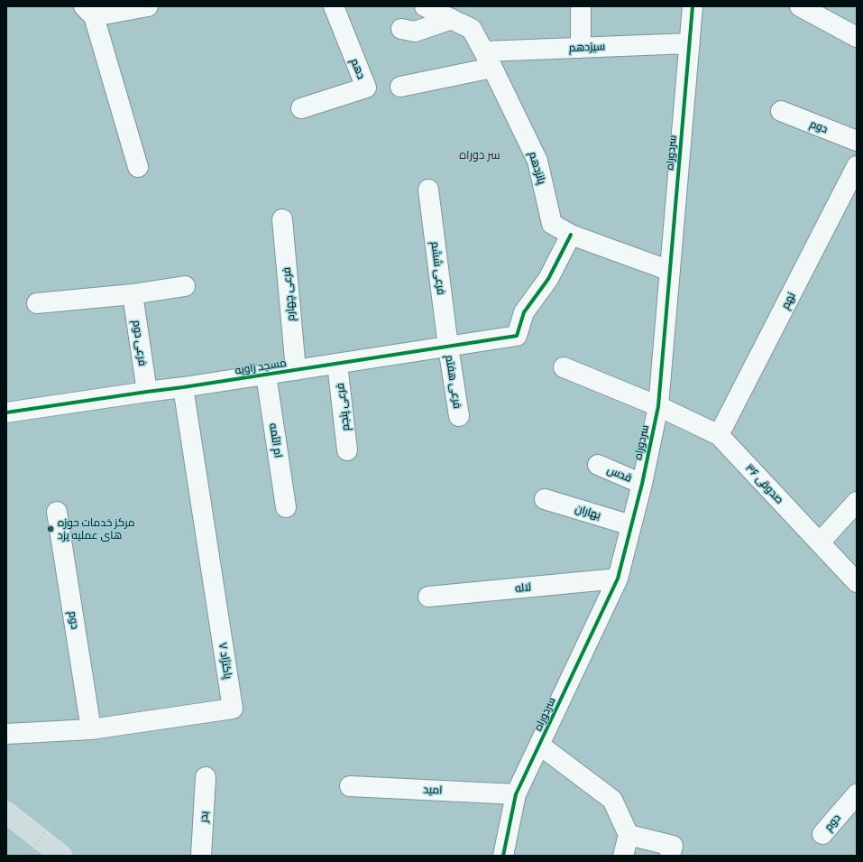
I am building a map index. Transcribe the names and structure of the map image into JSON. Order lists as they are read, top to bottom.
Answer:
{
  "streets": {
    "street": [
      "سیزدهم",
      "دهم",
      "دوم",
      "سردوراه",
      "پانزدهم",
      "فرعی ششم",
      "فرعی چهارم",
      "نهم",
      "فرعی دوم",
      "مسجد زاویه",
      "فرعی هفتم",
      "فرعی پنجم",
      "ام الئمه",
      "قدس",
      "صدوقی ۳۶",
      "بهاران",
      "لاله",
      "پاکنژاد ۷",
      "امید",
      "بدر"
    ]
  },
  "crossings": [
    ["سیزدهم", "سردوراه"],
    ["سیزدهم", "پانزدهم"],
    ["دوم", "پاکنژاد ۷"],
    ["سردوراه", "پانزدهم"],
    ["سردوراه", "قدس"],
    ["سردوراه", "صدوقی ۳۶"],
    ["سردوراه", "بهاران"],
    ["سردوراه", "لاله"],
    ["سردوراه", "امید"],
    ["پانزدهم", "مسجد زاویه"],
    ["فرعی ششم", "مسجد زاویه"],
    ["فرعی ششم", "فرعی هفتم"],
    ["فرعی چهارم", "مسجد زاویه"],
    ["نهم", "صدوقی ۳۶"],
    ["فرعی دوم", "مسجد زاویه"],
    ["مسجد زاویه", "فرعی هفتم"],
    ["مسجد زاویه", "فرعی پنجم"],
    ["مسجد زاویه", "ام الئمه"],
    ["مسجد زاویه", "پاکنژاد ۷"]
  ],
  "districts": ["سر دوراه"],
  "places": ["مرکز خدمات حوزه های عملیه یزد"]
}
